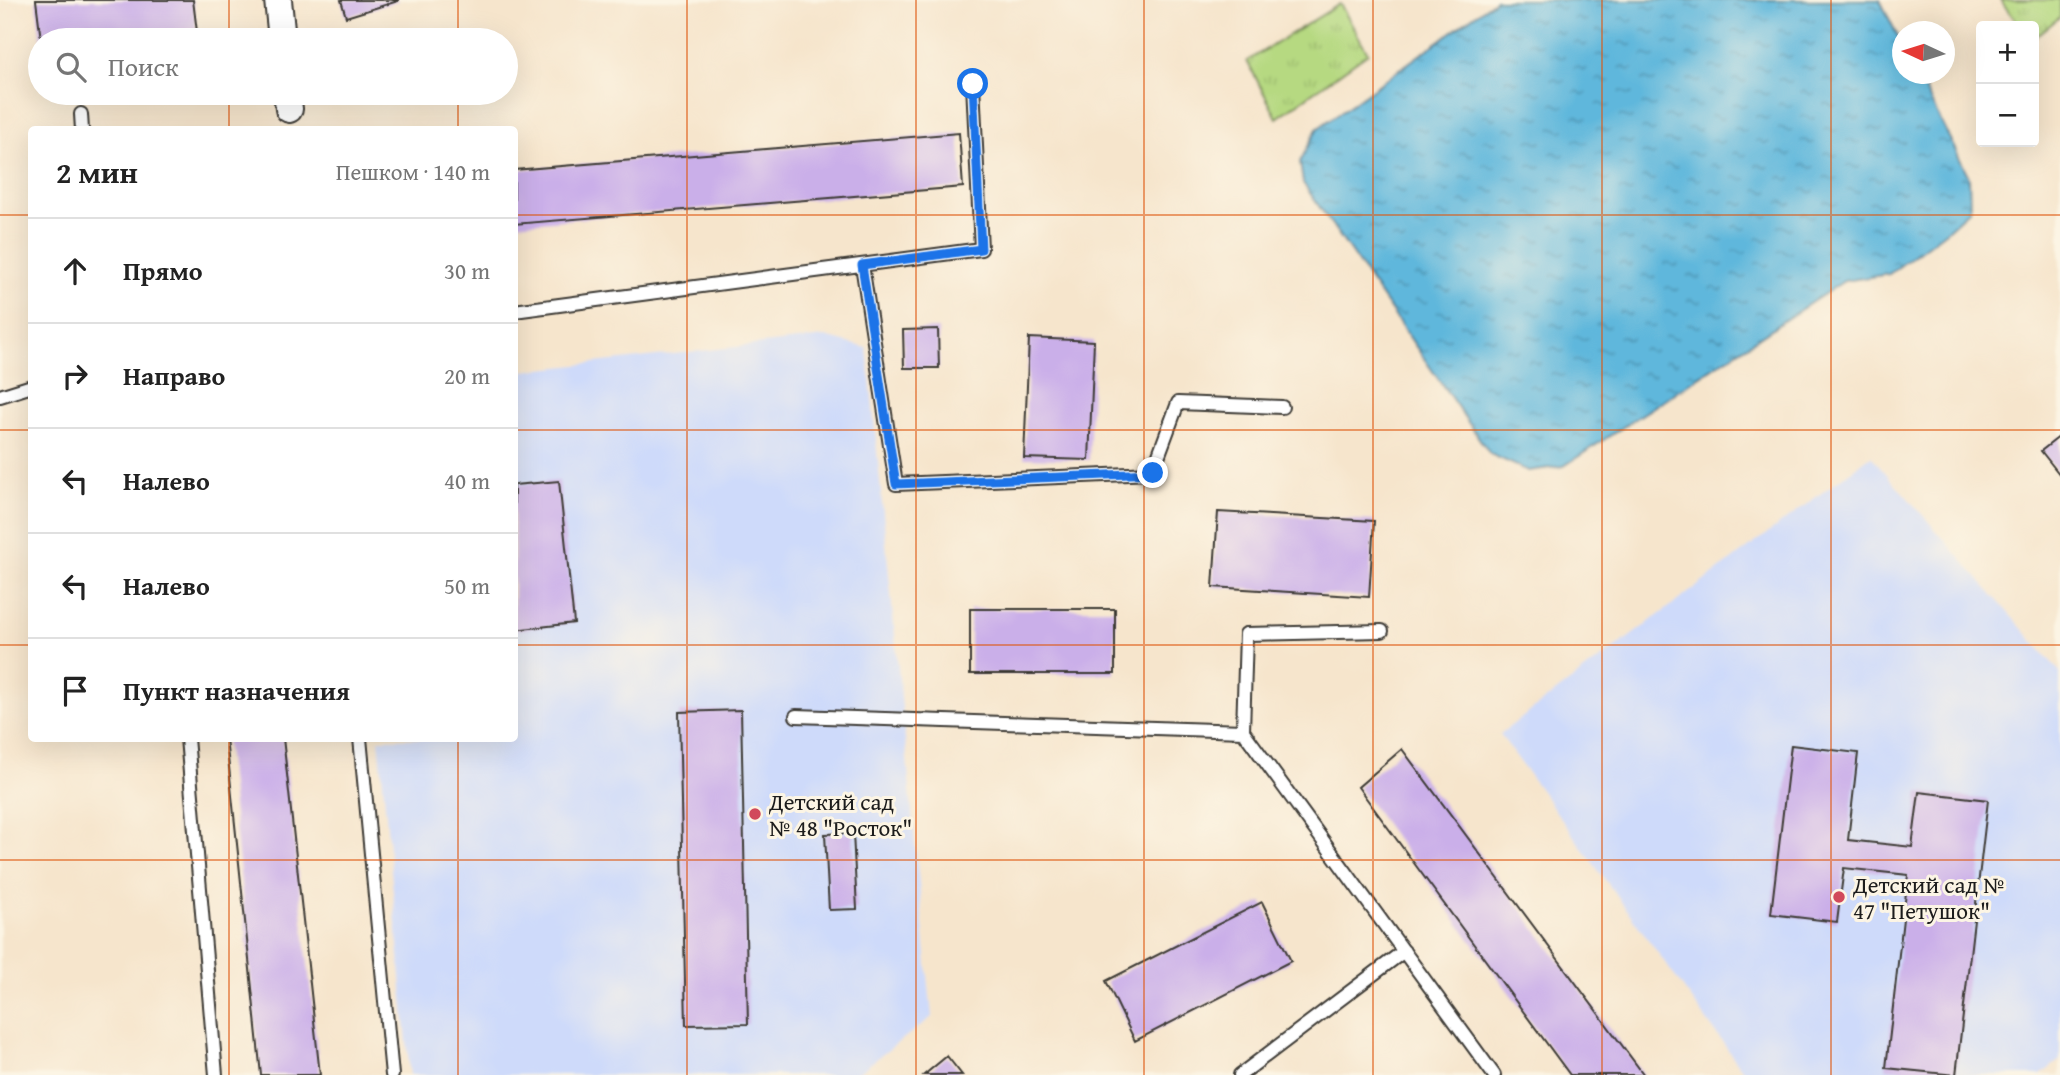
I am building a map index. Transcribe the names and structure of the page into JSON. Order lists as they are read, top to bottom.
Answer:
{
  "places": ["Детский сад № 48 \"Росток\"", "Детский сад № 47 \"Петушок\""],
  "north": "left",
  "page": {
    "map_buttons": ["+", "−"],
    "search": "Поиск",
    "heading": ["2 мин", "Пешком · 140 m"],
    "list": [
      ["Прямо", "30 m"],
      ["Направо", "20 m"],
      ["Налево", "40 m"],
      ["Налево", "50 m"],
      "Пункт назначения"
    ]
  }
}
